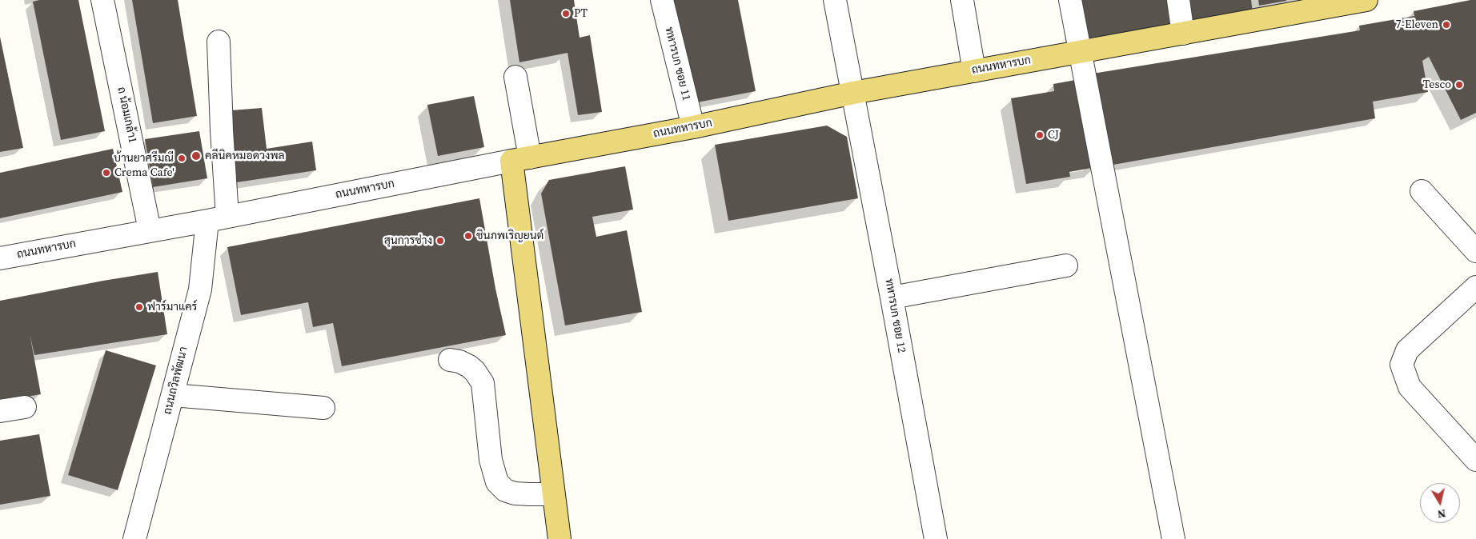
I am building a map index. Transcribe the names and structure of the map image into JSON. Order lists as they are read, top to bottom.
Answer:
{
  "streets": {
    "main road": ["ถนนทหารบก"],
    "street": [
      "ทหารบก ซอย 11",
      "ถ น้อมเกล้า1",
      "ทหารบก ซอย 12",
      "ถนนถวิลพัฒนา"
    ]
  },
  "crossings": [
    ["ทหารบก ซอย 11", "ถนนทหารบก"],
    ["ถนนทหารบก", "ถ น้อมเกล้า1"],
    ["ถนนทหารบก", "ทหารบก ซอย 12"],
    ["ถนนทหารบก", "ถนนถวิลพัฒนา"]
  ],
  "places": [
    "PT",
    "7-Eleven",
    "Tesco",
    "CJ",
    "คลีนิคหมอดวงพล",
    "บ้านยาศรีมณี",
    "Crema Cafe'",
    "ชินภพเริญยนต์",
    "สุนการช่าง",
    "ฟาร์มาแคร์"
  ],
  "north": "bottom"
}
